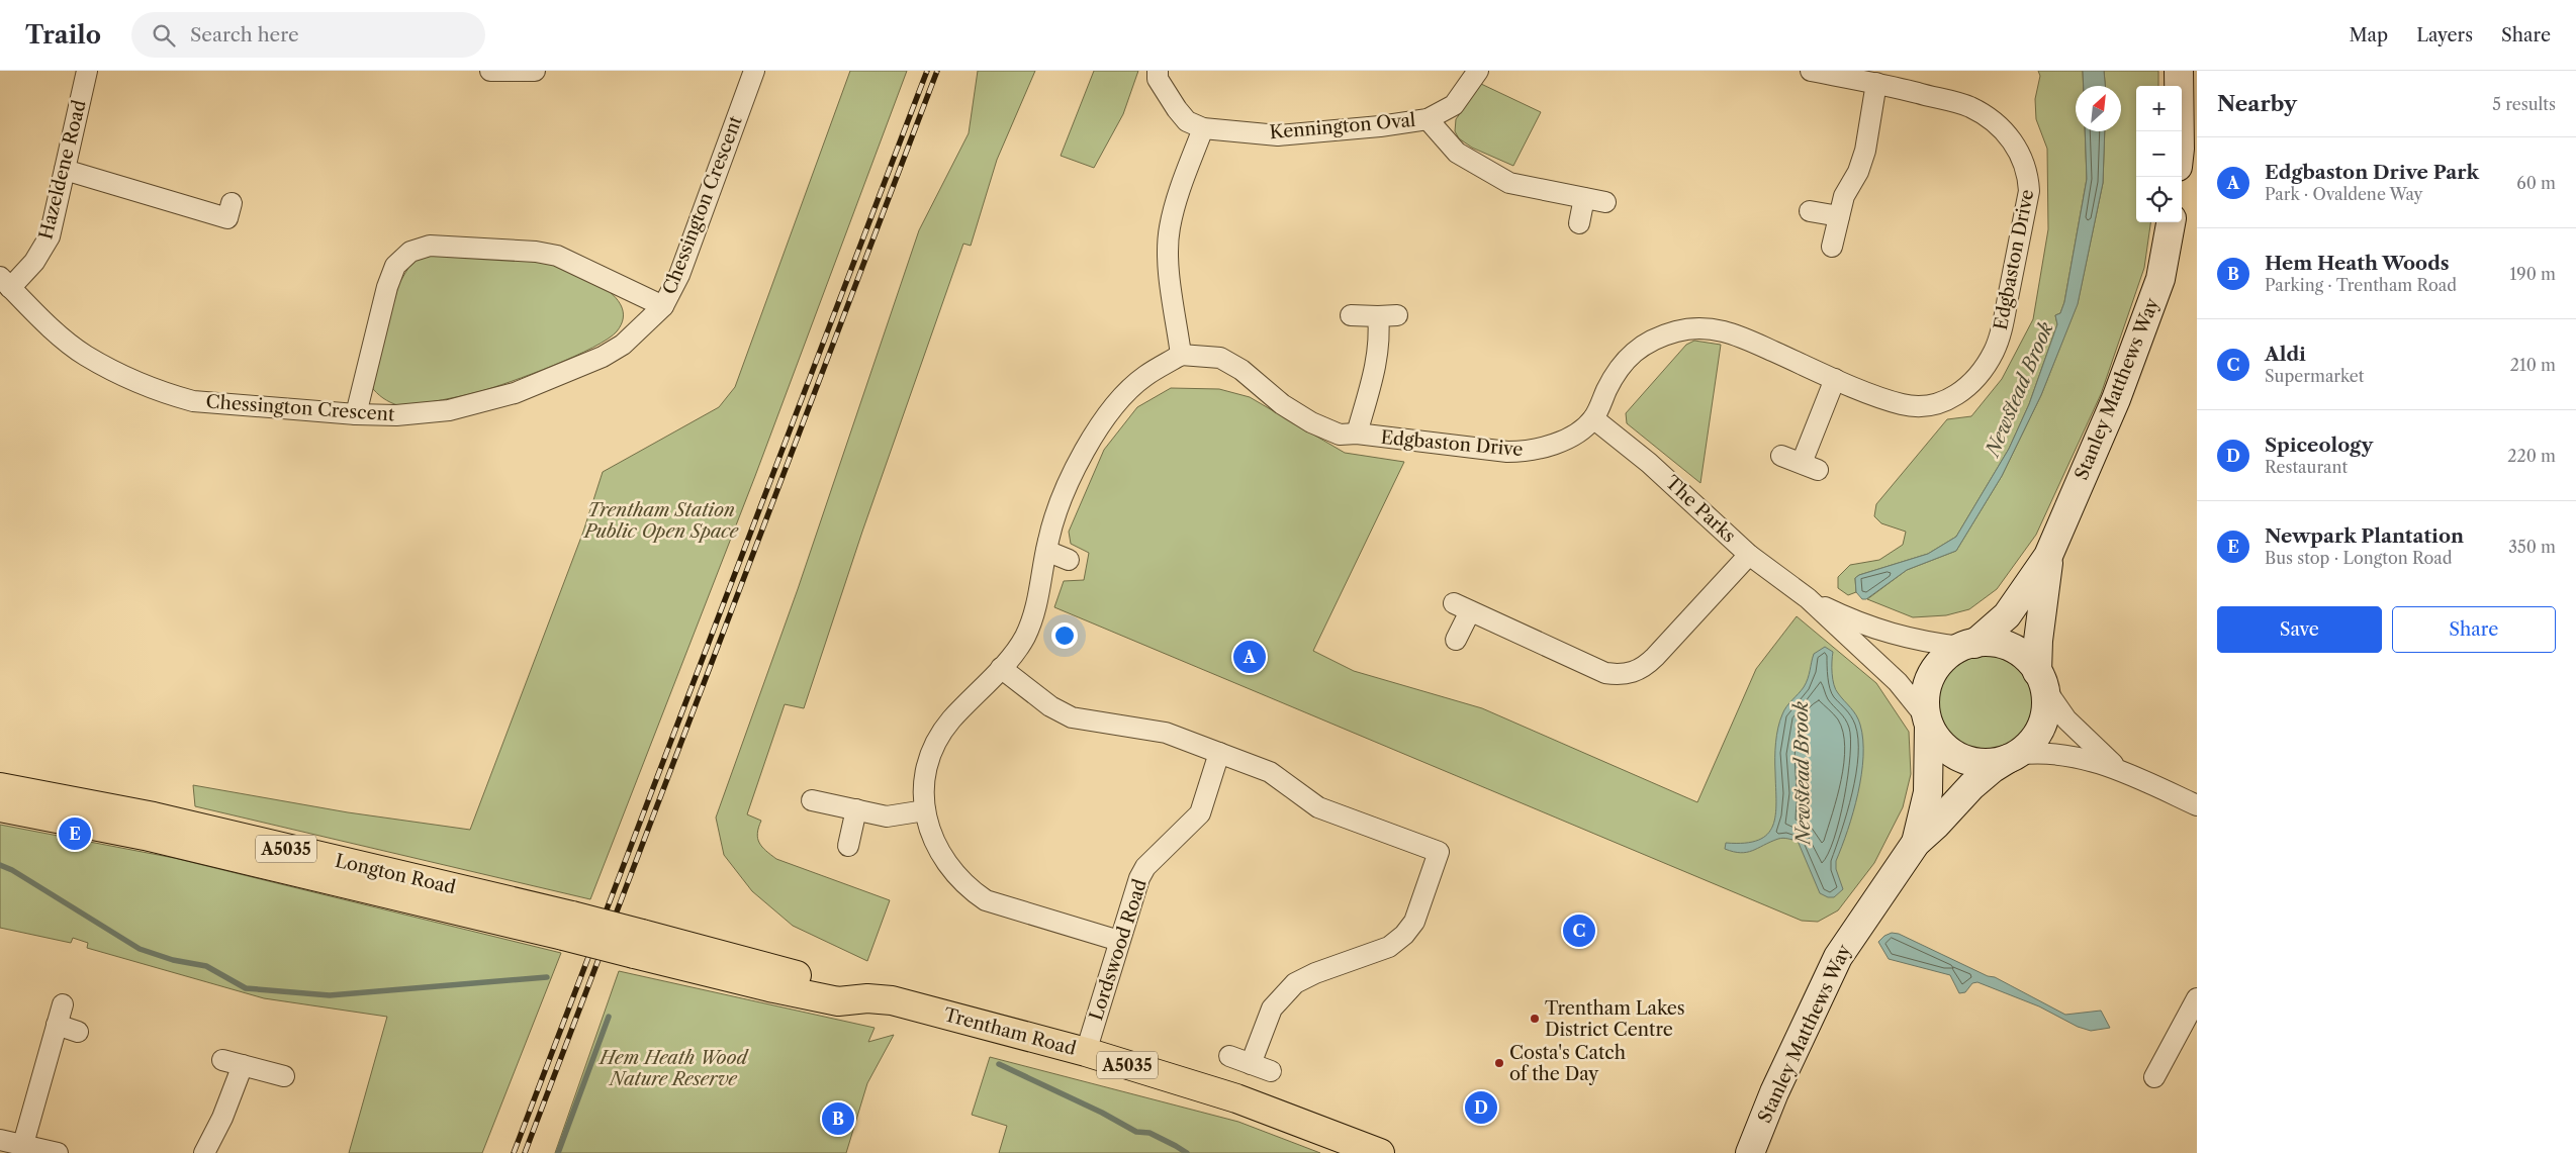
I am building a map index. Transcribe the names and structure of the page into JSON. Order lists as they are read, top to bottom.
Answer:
{
  "streets": {
    "main road": [
      "Stanley Matthews Way",
      "A5035",
      "Longton Road",
      "Trentham Road"
    ],
    "street": [
      "Kennington Oval",
      "Hazeldene Road",
      "Chessington Crescent",
      "Edgbaston Drive",
      "The Parks",
      "Lordswood Road"
    ]
  },
  "crossings": [
    ["Hazeldene Road", "Chessington Crescent"],
    ["Edgbaston Drive", "The Parks"],
    ["Stanley Matthews Way", "The Parks"],
    ["Longton Road", "Trentham Road"],
    ["Lordswood Road", "Trentham Road"]
  ],
  "water": ["Newstead Brook"],
  "parks": ["Trentham Station Public Open Space", "Hem Heath Wood Nature Reserve"],
  "places": ["Trentham Lakes District Centre", "Costa's Catch of the Day"],
  "north": "top right",
  "page": {
    "header": "Trailo",
    "search": "Search here",
    "nav": ["Map", "Layers", "Share"],
    "heading": ["Nearby", "5 results"],
    "map_buttons": ["+", "−"],
    "list": [
      {
        "mark": "A",
        "name": "Edgbaston Drive Park",
        "note": "Park · Ovaldene Way",
        "value": "60 m"
      },
      {
        "mark": "B",
        "name": "Hem Heath Woods",
        "note": "Parking · Trentham Road",
        "value": "190 m"
      },
      {
        "mark": "C",
        "name": "Aldi",
        "note": "Supermarket",
        "value": "210 m"
      },
      {
        "mark": "D",
        "name": "Spiceology",
        "note": "Restaurant",
        "value": "220 m"
      },
      {
        "mark": "E",
        "name": "Newpark Plantation",
        "note": "Bus stop · Longton Road",
        "value": "350 m"
      }
    ],
    "buttons": ["Save", "Share"],
    "pins": [
      "A",
      "E",
      "C",
      "D",
      "B"
    ]
  }
}
